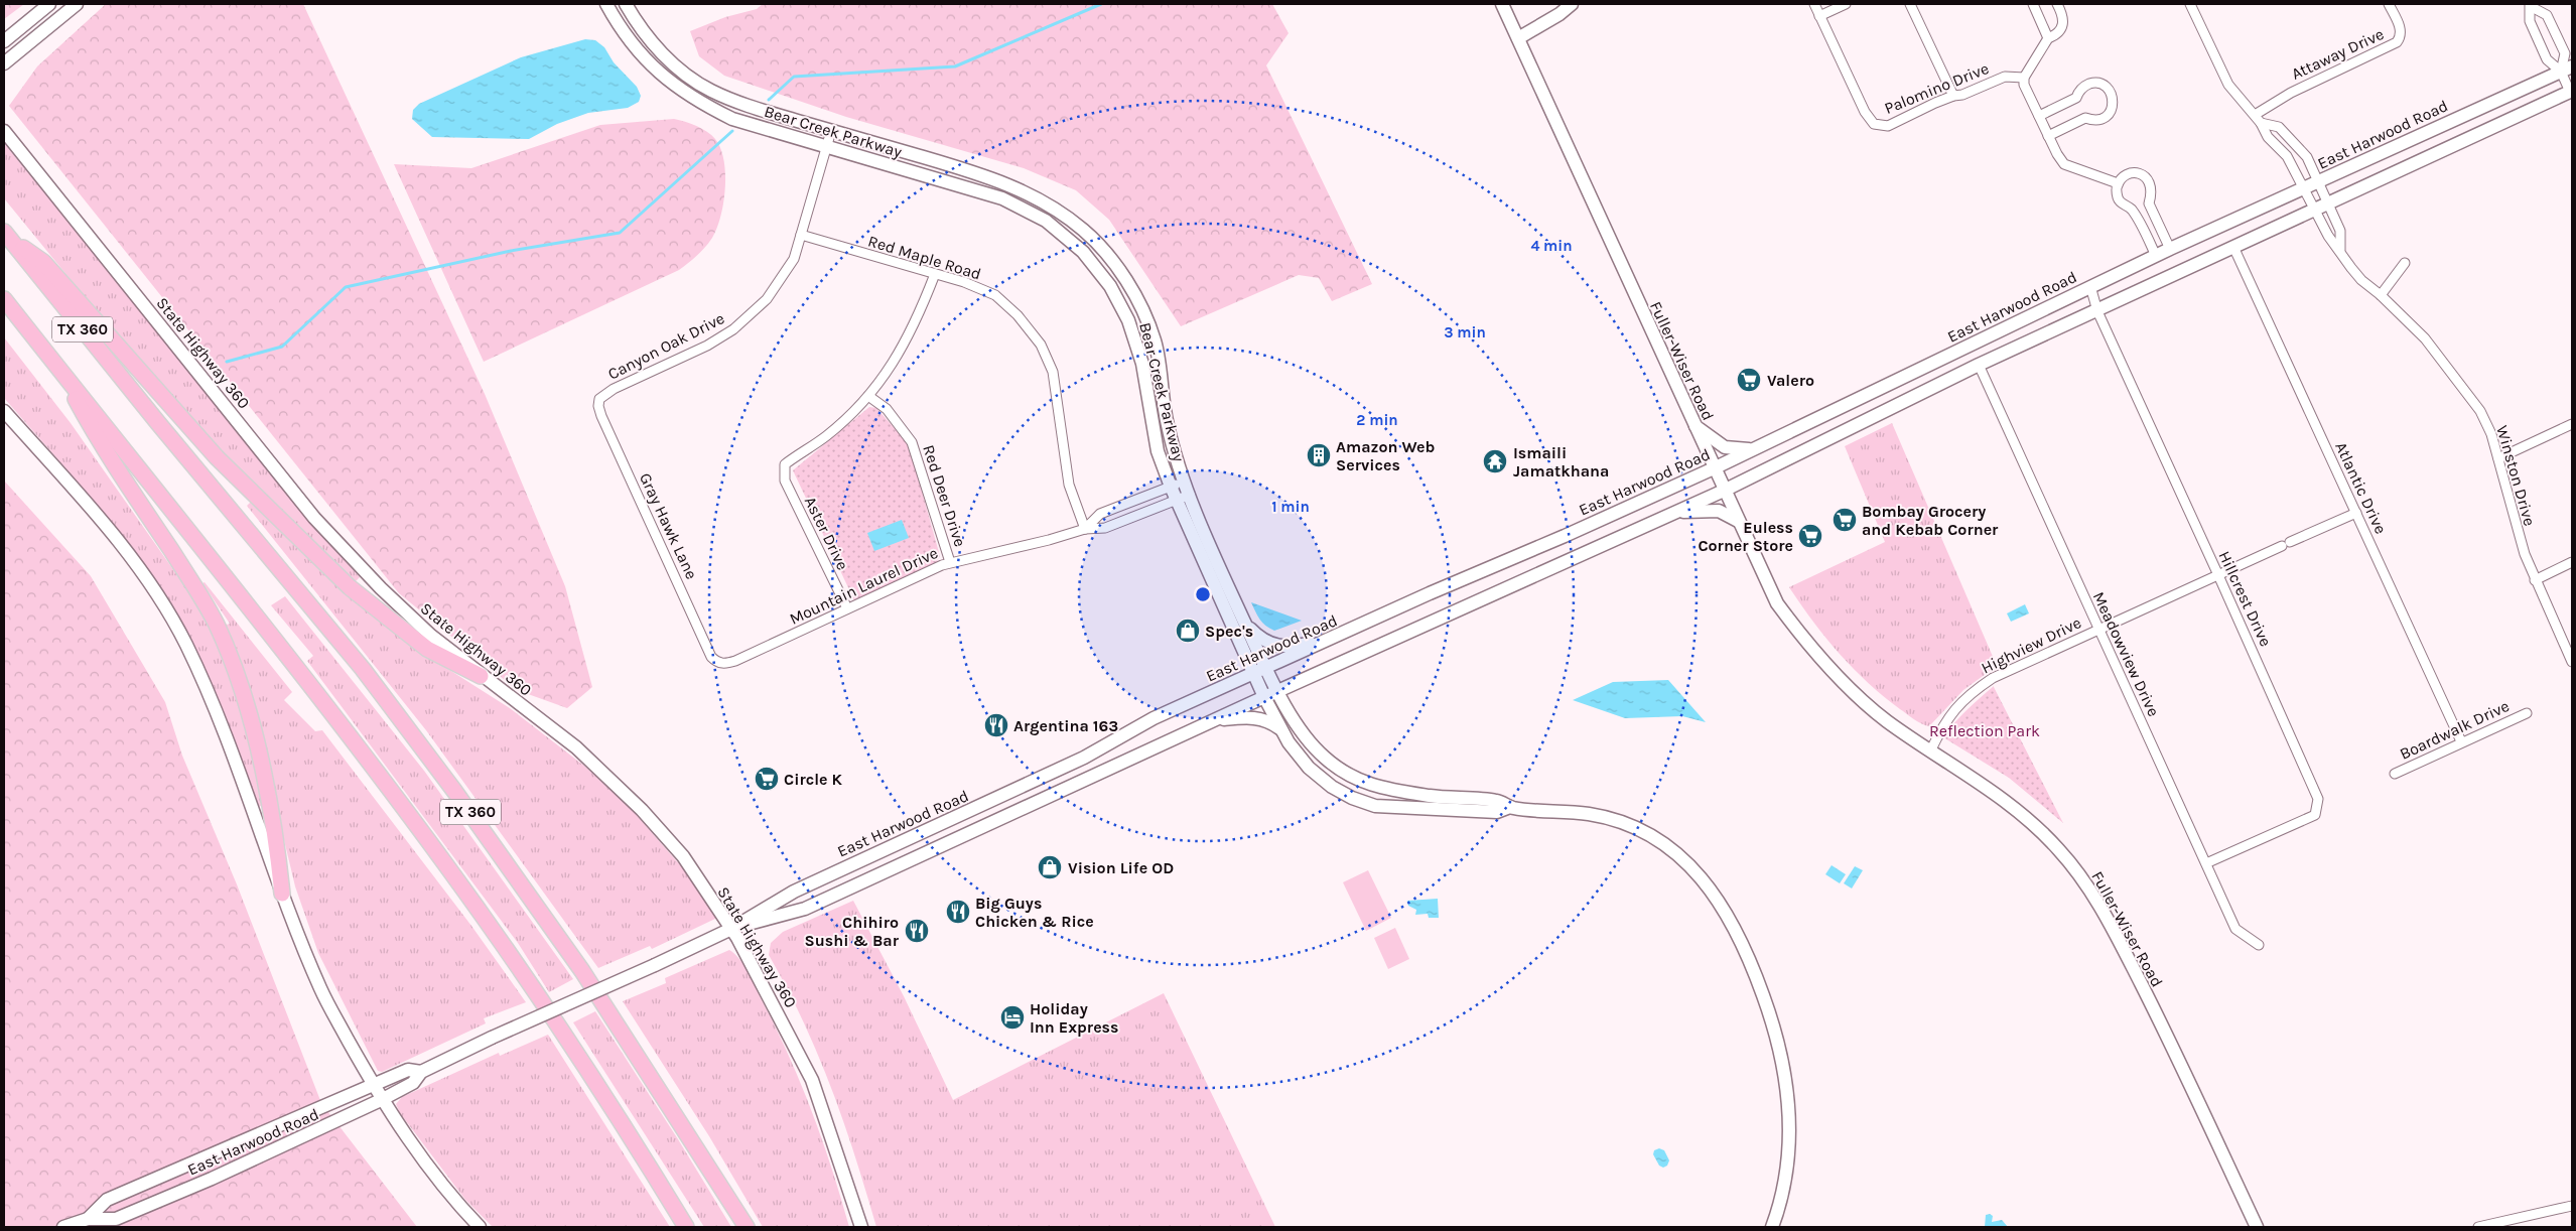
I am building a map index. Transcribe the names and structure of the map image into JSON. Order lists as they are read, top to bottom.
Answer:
{
  "streets": {
    "highway": ["TX 360"],
    "main road": [
      "Bear Creek Parkway",
      "East Harwood Road",
      "State Highway 360",
      "Fuller-Wiser Road"
    ],
    "street": [
      "Attaway Drive",
      "Palomino Drive",
      "Red Maple Road",
      "Canyon Oak Drive",
      "Winston Drive",
      "Atlantic Drive",
      "Red Deer Drive",
      "Gray Hawk Lane",
      "Aster Drive",
      "Mountain Laurel Drive",
      "Hillcrest Drive",
      "Highview Drive",
      "Meadowview Drive",
      "Boardwalk Drive"
    ]
  },
  "crossings": [
    ["Attaway Drive", "Winston Drive"],
    ["Bear Creek Parkway", "East Harwood Road"],
    ["Bear Creek Parkway", "Canyon Oak Drive"],
    ["Bear Creek Parkway", "Mountain Laurel Drive"],
    ["East Harwood Road", "State Highway 360"],
    ["East Harwood Road", "Fuller-Wiser Road"],
    ["East Harwood Road", "Winston Drive"],
    ["East Harwood Road", "Atlantic Drive"],
    ["East Harwood Road", "Hillcrest Drive"],
    ["East Harwood Road", "Meadowview Drive"],
    ["Red Maple Road", "Canyon Oak Drive"],
    ["Red Maple Road", "Mountain Laurel Drive"],
    ["Canyon Oak Drive", "Gray Hawk Lane"],
    ["Fuller-Wiser Road", "Highview Drive"],
    ["Atlantic Drive", "Highview Drive"],
    ["Atlantic Drive", "Boardwalk Drive"],
    ["Red Deer Drive", "Aster Drive"],
    ["Red Deer Drive", "Mountain Laurel Drive"],
    ["Gray Hawk Lane", "Mountain Laurel Drive"],
    ["Aster Drive", "Mountain Laurel Drive"],
    ["Hillcrest Drive", "Highview Drive"],
    ["Hillcrest Drive", "Meadowview Drive"],
    ["Highview Drive", "Meadowview Drive"]
  ],
  "parks": ["Reflection Park"],
  "places": {
    "supermarket": [
      "Valero",
      "Bombay Grocery and Kebab Corner",
      "Euless Corner Store",
      "Circle K"
    ],
    "building": ["Amazon Web Services"],
    "temple": ["Ismaili Jamatkhana"],
    "shop": ["Spec's", "Vision Life OD"],
    "restaurant": ["Argentina 163", "Big Guys Chicken & Rice", "Chihiro Sushi & Bar"],
    "hotel": ["Holiday Inn Express"]
  },
  "rings": [
    "4 min",
    "3 min",
    "2 min",
    "1 min"
  ]
}
